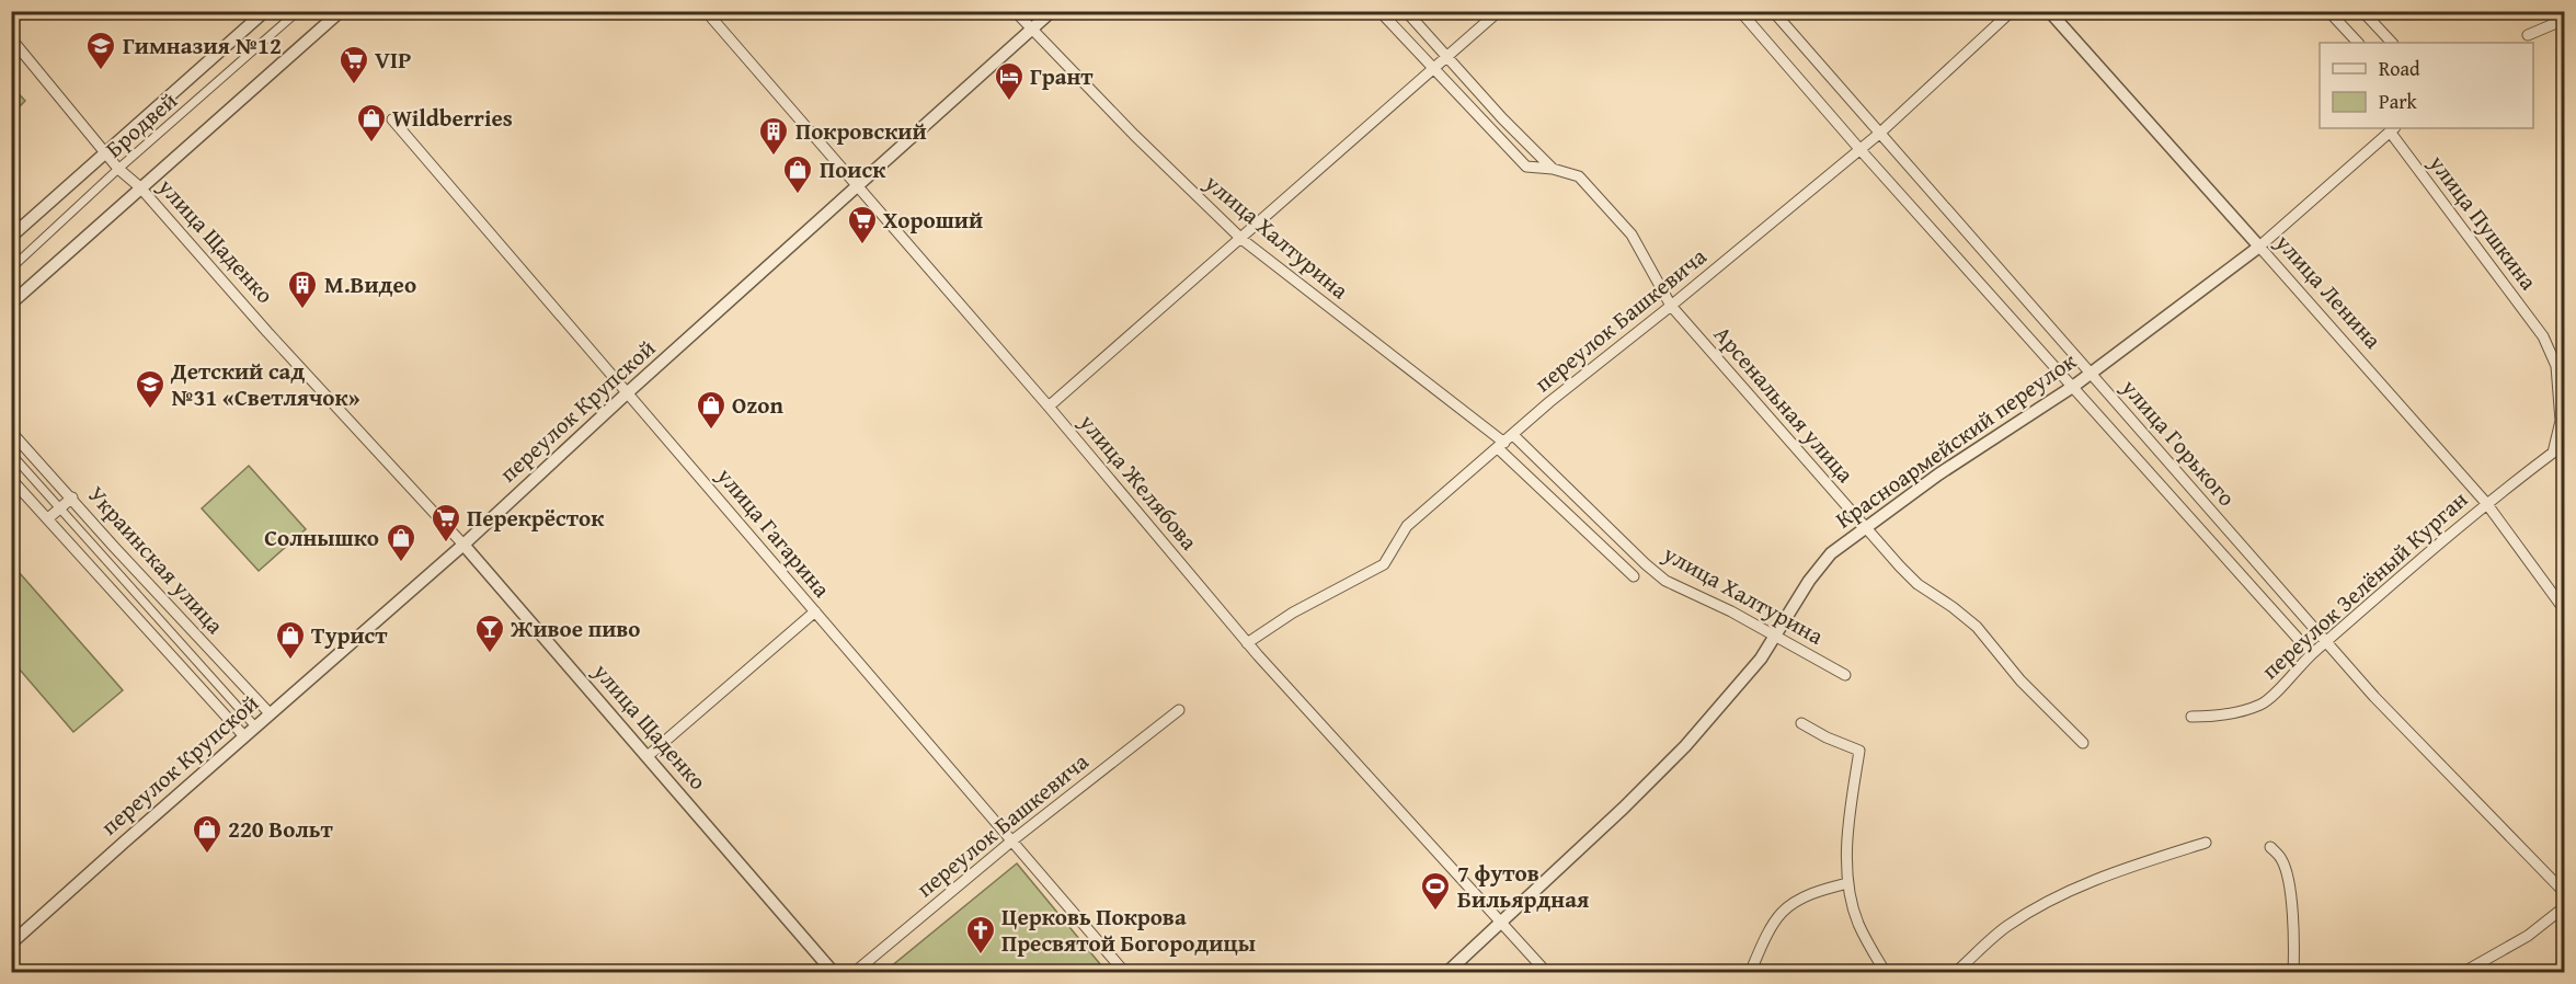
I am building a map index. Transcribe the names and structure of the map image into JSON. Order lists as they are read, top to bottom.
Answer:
{
  "streets": {
    "street": [
      "Бродвей",
      "улица Пушкина",
      "улица Халтурина",
      "улица Щаденко",
      "улица Ленина",
      "переулок Башкевича",
      "Арсенальная улица",
      "переулок Крупской",
      "Красноармейский переулок",
      "улица Горького",
      "улица Желябова",
      "улица Гагарина",
      "Украинская улица",
      "переулок Зелёный Курган"
    ]
  },
  "crossings": [
    ["Бродвей", "улица Щаденко"],
    ["улица Пушкина", "Красноармейский переулок"],
    ["улица Пушкина", "переулок Зелёный Курган"],
    ["улица Халтурина", "переулок Башкевича"],
    ["улица Халтурина", "переулок Крупской"],
    ["улица Халтурина", "Красноармейский переулок"],
    ["улица Щаденко", "переулок Крупской"],
    ["улица Ленина", "Красноармейский переулок"],
    ["улица Ленина", "переулок Зелёный Курган"],
    ["переулок Башкевича", "Арсенальная улица"],
    ["переулок Башкевича", "улица Горького"],
    ["переулок Башкевича", "улица Желябова"],
    ["переулок Башкевича", "улица Гагарина"],
    ["Арсенальная улица", "Красноармейский переулок"],
    ["переулок Крупской", "улица Желябова"],
    ["переулок Крупской", "улица Гагарина"],
    ["переулок Крупской", "Украинская улица"],
    ["Красноармейский переулок", "улица Горького"],
    ["Красноармейский переулок", "улица Желябова"],
    ["улица Горького", "переулок Зелёный Курган"]
  ],
  "places": {
    "school or university": ["Гимназия №12", "Детский сад №31 «Светлячок»"],
    "supermarket": ["VIP", "Хороший", "Перекрёсток"],
    "hotel": ["Грант"],
    "shop": [
      "Wildberries",
      "Поиск",
      "Ozon",
      "Солнышко",
      "Турист",
      "220 Вольт"
    ],
    "building": ["Покровский", "М.Видео"],
    "bar": ["Живое пиво"],
    "sports": ["7 футов Бильярдная"],
    "church": ["Церковь Покрова Пресвятой Богородицы"]
  },
  "legend": ["Road", "Park"]
}
